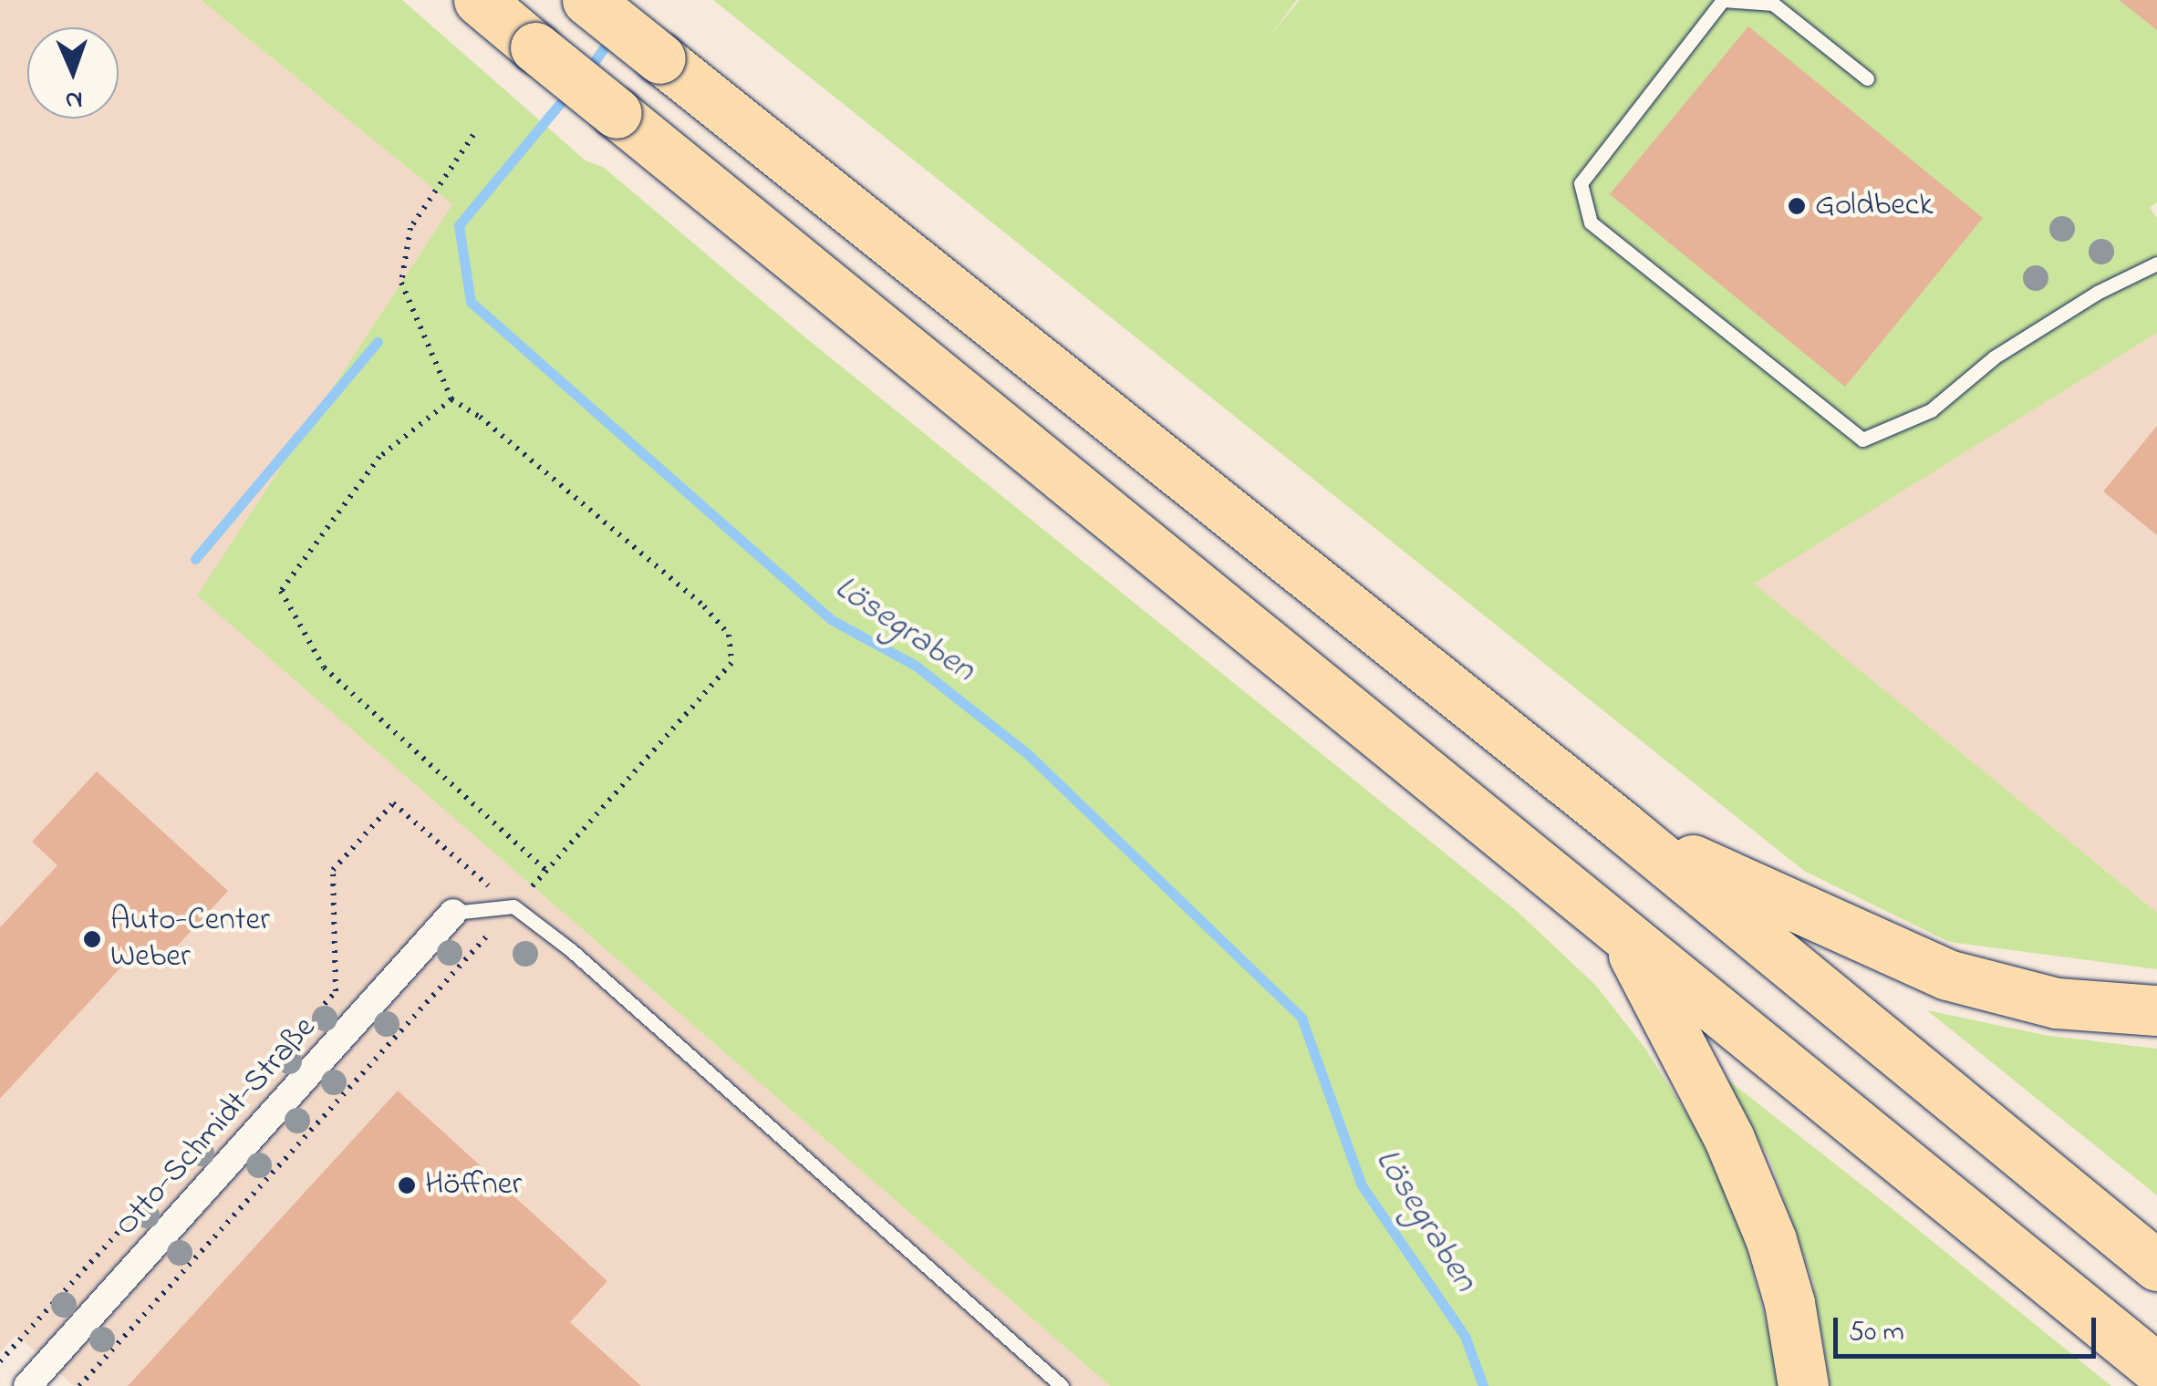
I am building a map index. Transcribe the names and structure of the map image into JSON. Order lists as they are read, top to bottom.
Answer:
{
  "streets": {
    "street": ["Otto-Schmidt-Straße"]
  },
  "water": ["Lösegraben"],
  "places": ["Goldbeck", "Auto-Center Weber", "Höffner"],
  "scale_bar": "50 m",
  "north": "bottom"
}
